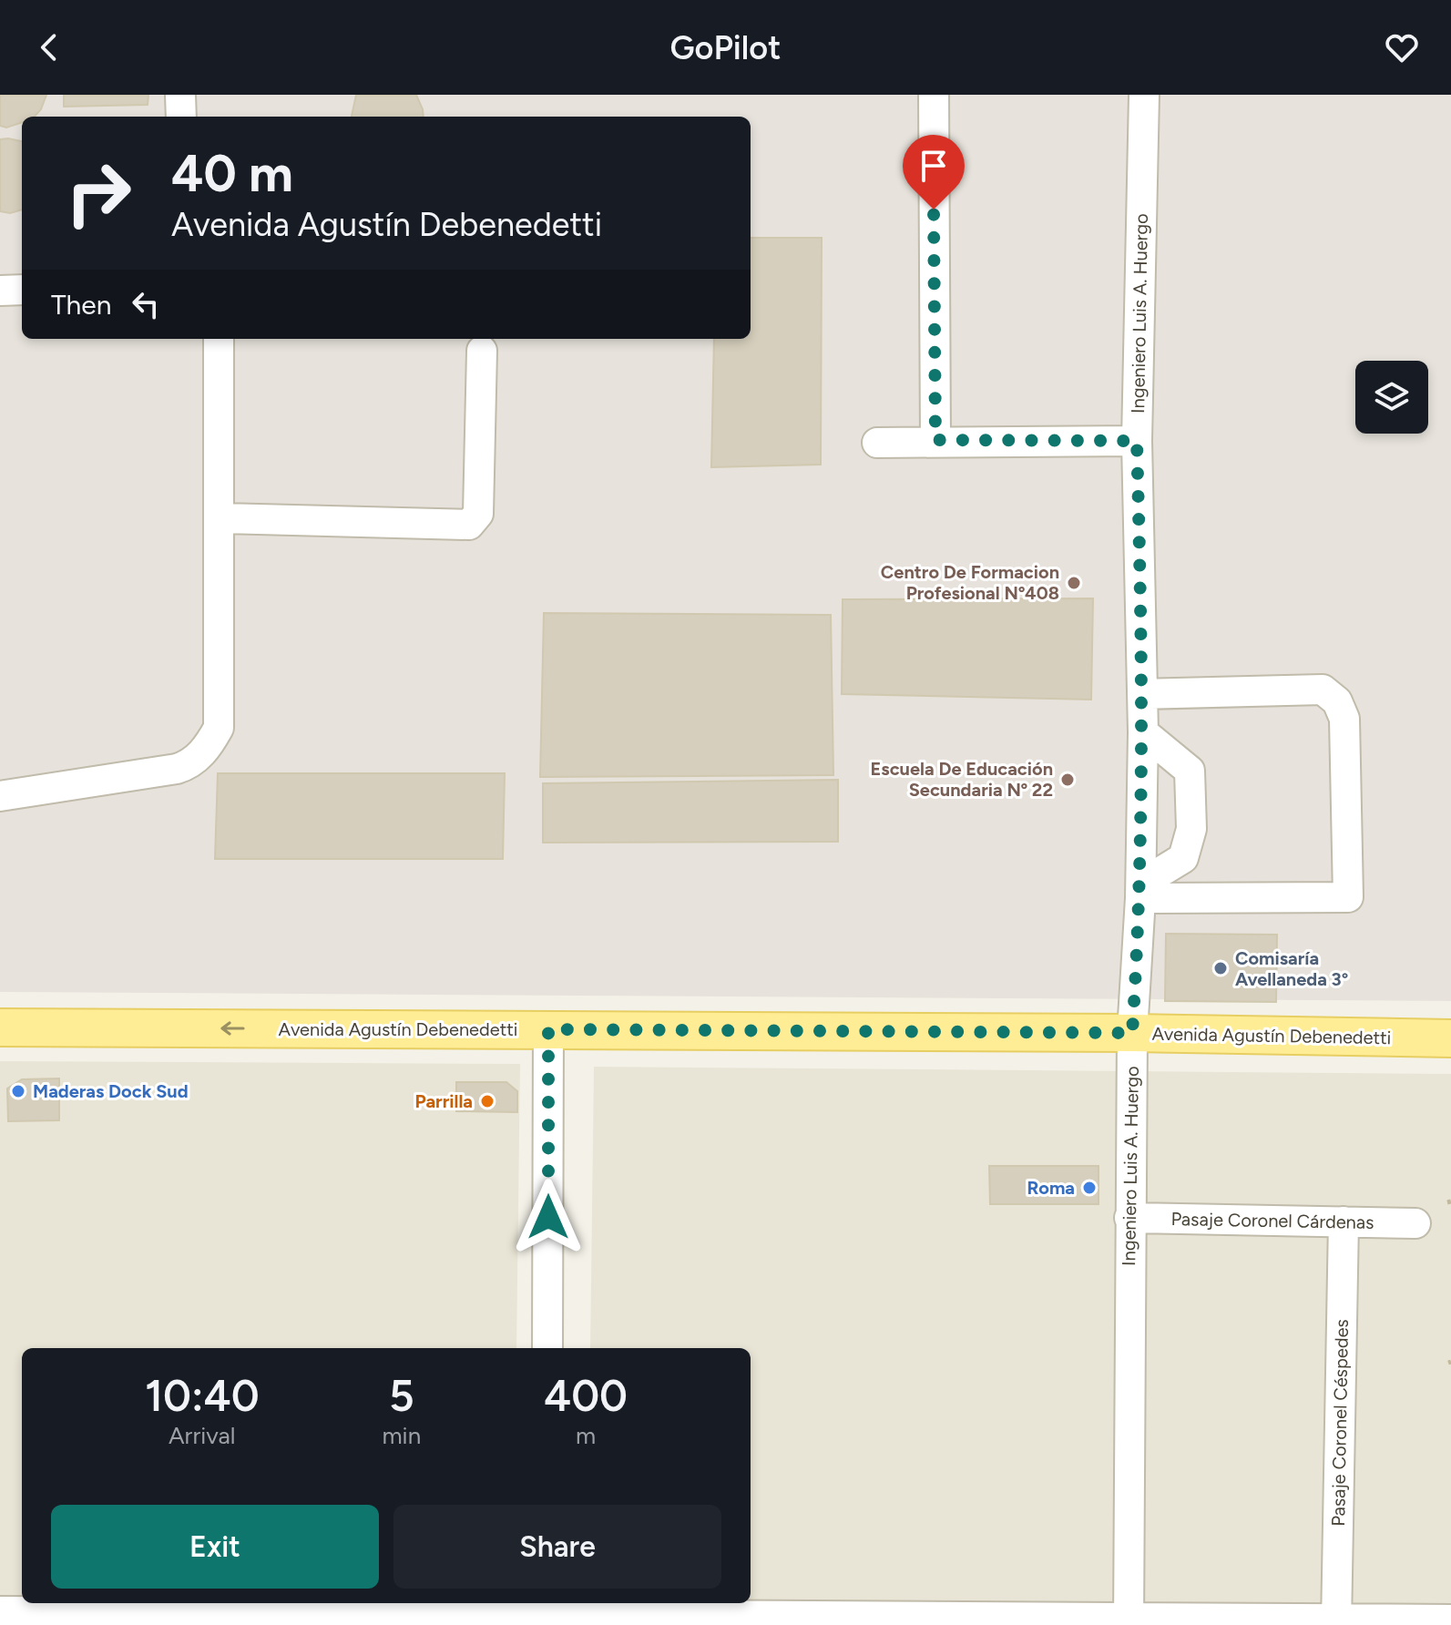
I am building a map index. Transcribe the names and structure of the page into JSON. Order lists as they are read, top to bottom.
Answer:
{
  "streets": {
    "main road": ["Avenida Agustín Debenedetti"],
    "street": ["Ingeniero Luis A. Huergo", "Pasaje Coronel Cárdenas", "Pasaje Coronel Céspedes"]
  },
  "crossings": [
    ["Ingeniero Luis A. Huergo", "Avenida Agustín Debenedetti"],
    ["Ingeniero Luis A. Huergo", "Pasaje Coronel Cárdenas"],
    ["Pasaje Coronel Cárdenas", "Pasaje Coronel Céspedes"]
  ],
  "one_way": ["Avenida Agustín Debenedetti"],
  "places": [
    "Centro De Formacion Profesional Nº408",
    "Escuela De Educación Secundaria Nº 22",
    "Comisaría Avellaneda 3°",
    "Maderas Dock Sud",
    "Parrilla",
    "Roma"
  ],
  "page": {
    "header": "GoPilot",
    "turn": ["40 m", "Avenida Agustín Debenedetti"],
    "then": "Then",
    "eta": [
      "10:40",
      "Arrival",
      "5",
      "min",
      "400",
      "m"
    ],
    "buttons": ["Exit", "Share"]
  }
}
